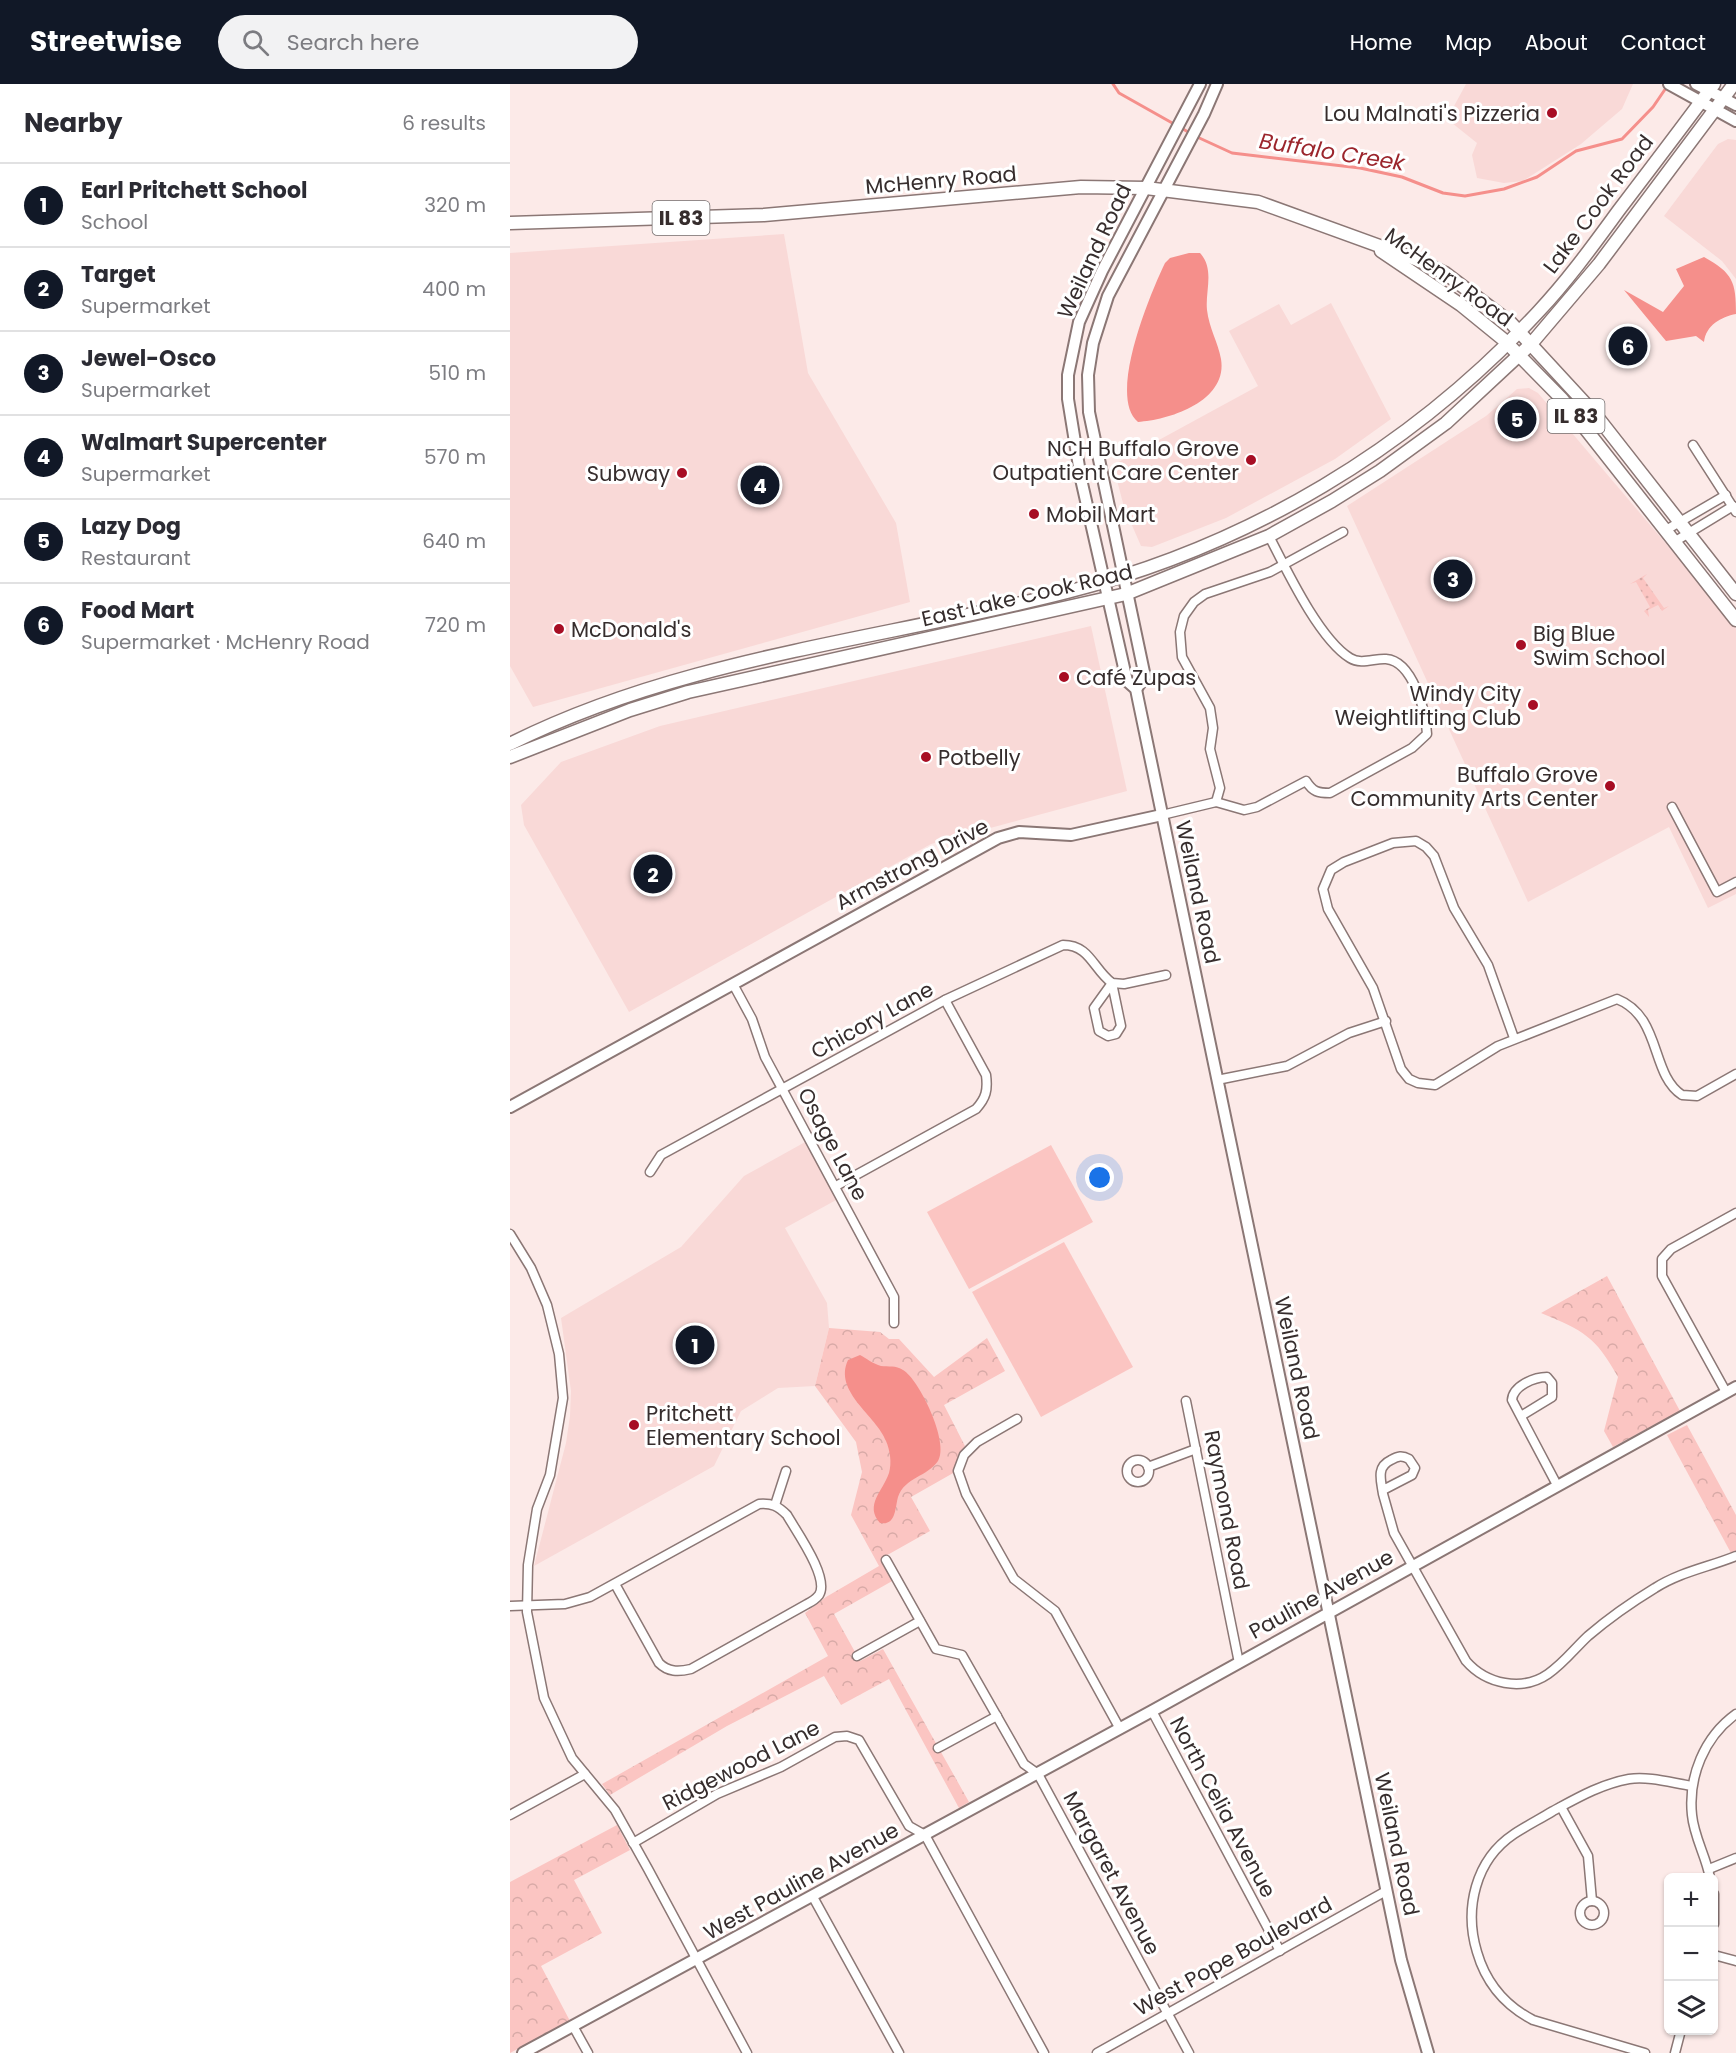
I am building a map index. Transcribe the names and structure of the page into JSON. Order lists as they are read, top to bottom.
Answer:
{
  "streets": {
    "main road": [
      "McHenry Road",
      "Lake Cook Road",
      "IL 83",
      "Weiland Road",
      "East Lake Cook Road",
      "Armstrong Drive",
      "Pauline Avenue",
      "West Pauline Avenue"
    ],
    "street": [
      "Chicory Lane",
      "Osage Lane",
      "Raymond Road",
      "Ridgewood Lane",
      "North Celia Avenue",
      "Margaret Avenue",
      "West Pope Boulevard"
    ]
  },
  "crossings": [
    ["McHenry Road", "Lake Cook Road"],
    ["McHenry Road", "Weiland Road"],
    ["McHenry Road", "East Lake Cook Road"],
    ["Lake Cook Road", "East Lake Cook Road"],
    ["Weiland Road", "East Lake Cook Road"],
    ["Weiland Road", "Armstrong Drive"],
    ["Weiland Road", "Pauline Avenue"],
    ["Weiland Road", "West Pope Boulevard"],
    ["East Lake Cook Road", "Armstrong Drive"],
    ["Armstrong Drive", "Osage Lane"],
    ["Chicory Lane", "Osage Lane"],
    ["Raymond Road", "Pauline Avenue"],
    ["Pauline Avenue", "Ridgewood Lane"],
    ["Pauline Avenue", "North Celia Avenue"],
    ["Pauline Avenue", "Margaret Avenue"],
    ["Pauline Avenue", "West Pauline Avenue"],
    ["Ridgewood Lane", "West Pauline Avenue"],
    ["North Celia Avenue", "West Pope Boulevard"],
    ["Margaret Avenue", "West Pope Boulevard"]
  ],
  "water": ["Buffalo Creek"],
  "places": [
    "Lou Malnati's Pizzeria",
    "NCH Buffalo Grove Outpatient Care Center",
    "Subway",
    "Mobil Mart",
    "McDonald's",
    "Big Blue Swim School",
    "Café Zupas",
    "Windy City Weightlifting Club",
    "Potbelly",
    "Buffalo Grove Community Arts Center",
    "Pritchett Elementary School"
  ],
  "page": {
    "header": "Streetwise",
    "search": "Search here",
    "nav": [
      "Home",
      "Map",
      "About",
      "Contact"
    ],
    "heading": ["Nearby", "6 results"],
    "list": [
      {
        "mark": "1",
        "name": "Earl Pritchett School",
        "note": "School",
        "value": "320 m"
      },
      {
        "mark": "2",
        "name": "Target",
        "note": "Supermarket",
        "value": "400 m"
      },
      {
        "mark": "3",
        "name": "Jewel-Osco",
        "note": "Supermarket",
        "value": "510 m"
      },
      {
        "mark": "4",
        "name": "Walmart Supercenter",
        "note": "Supermarket",
        "value": "570 m"
      },
      {
        "mark": "5",
        "name": "Lazy Dog",
        "note": "Restaurant",
        "value": "640 m"
      },
      {
        "mark": "6",
        "name": "Food Mart",
        "note": "Supermarket · McHenry Road",
        "value": "720 m"
      }
    ],
    "pins": [
      "6",
      "5",
      "4",
      "3",
      "2",
      "1"
    ],
    "map_buttons": ["+", "−"]
  }
}
